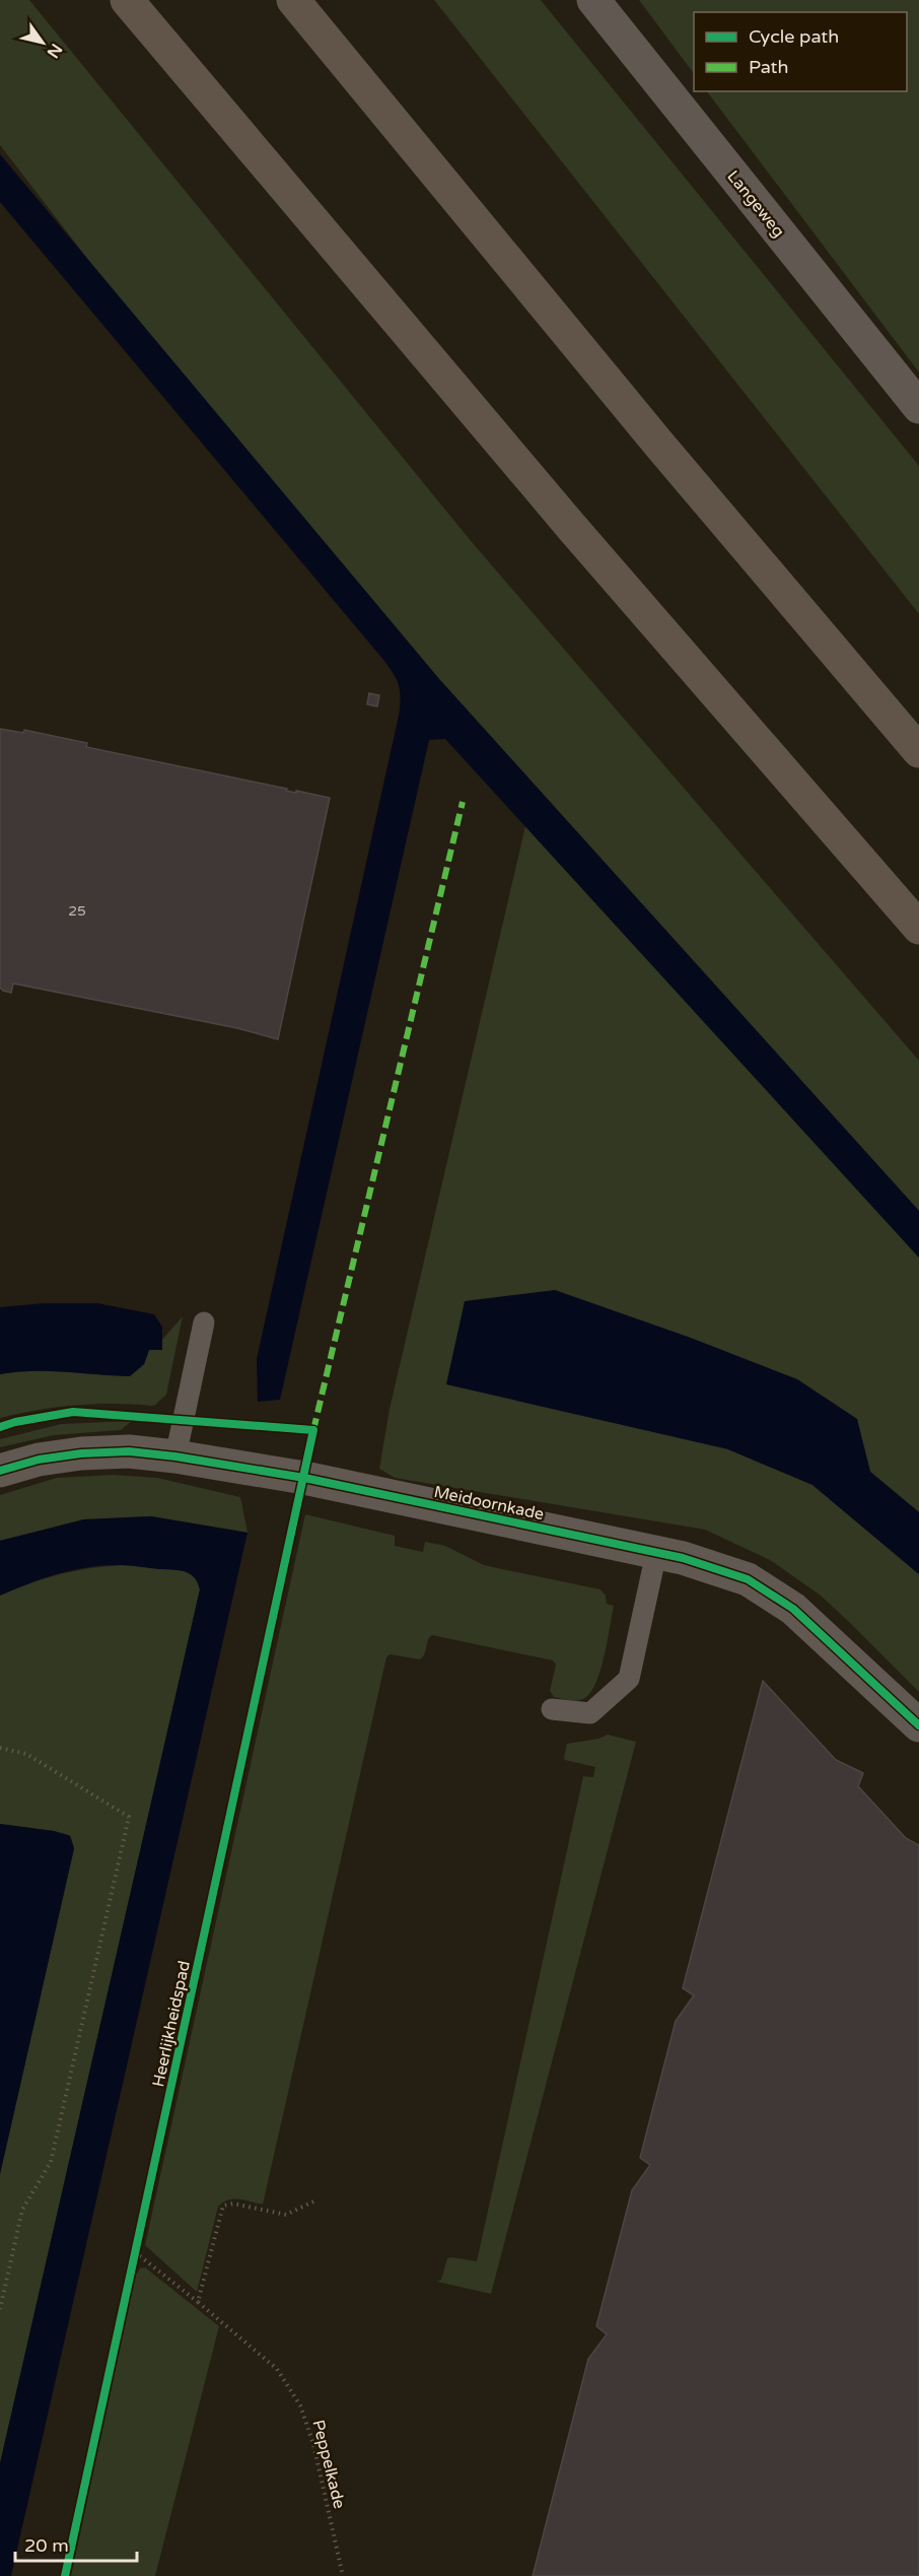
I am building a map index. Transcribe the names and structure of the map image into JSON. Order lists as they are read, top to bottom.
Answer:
{
  "streets": {
    "street": ["Langeweg", "Meidoornkade"],
    "path": ["Peppelkade"],
    "cycle path": ["Heerlijkheidspad"]
  },
  "house_numbers": ["25"],
  "legend": ["Cycle path", "Path"],
  "scale_bar": "20 m",
  "north": "bottom right"
}
